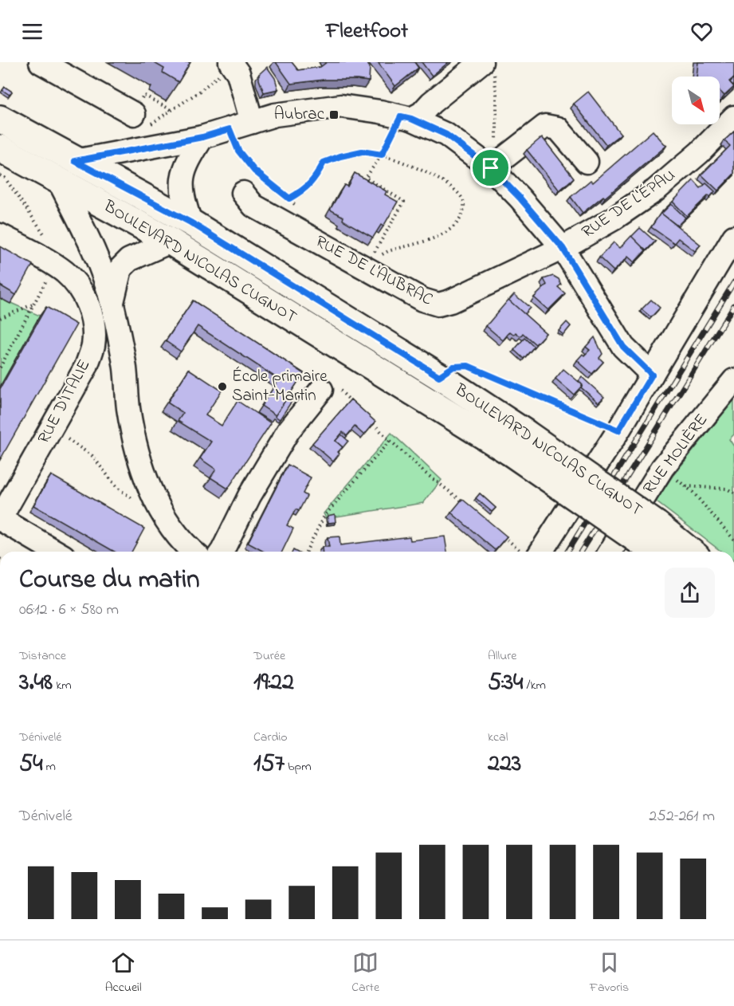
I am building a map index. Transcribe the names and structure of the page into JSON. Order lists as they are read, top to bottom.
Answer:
{
  "streets": {
    "main road": ["BOULEVARD NICOLAS CUGNOT"],
    "street": [
      "RUE DE L'ÉPAU",
      "RUE DE L'AUBRAC",
      "RUE D'ITALIE",
      "RUE MOLIÈRE"
    ]
  },
  "crossings": [
    ["RUE DE L'ÉPAU", "RUE DE L'AUBRAC"]
  ],
  "places": {
    "transit": ["Aubrac"],
    "other": ["École primaire Saint-Martin"]
  },
  "north": "bottom right",
  "page": {
    "header": "Fleetfoot",
    "heading": ["Course du matin", "06:12 · 6 × 580 m"],
    "stats": [
      ["Distance", "3.48 km"],
      ["Durée", "19:22"],
      ["Allure", "5:34 /km"],
      ["Dénivelé", "54 m"],
      ["Cardio", "157 bpm"],
      ["kcal", "223"]
    ],
    "chart": ["Dénivelé", "252–261 m"],
    "tabs": ["Accueil", "Carte", "Favoris"]
  }
}
